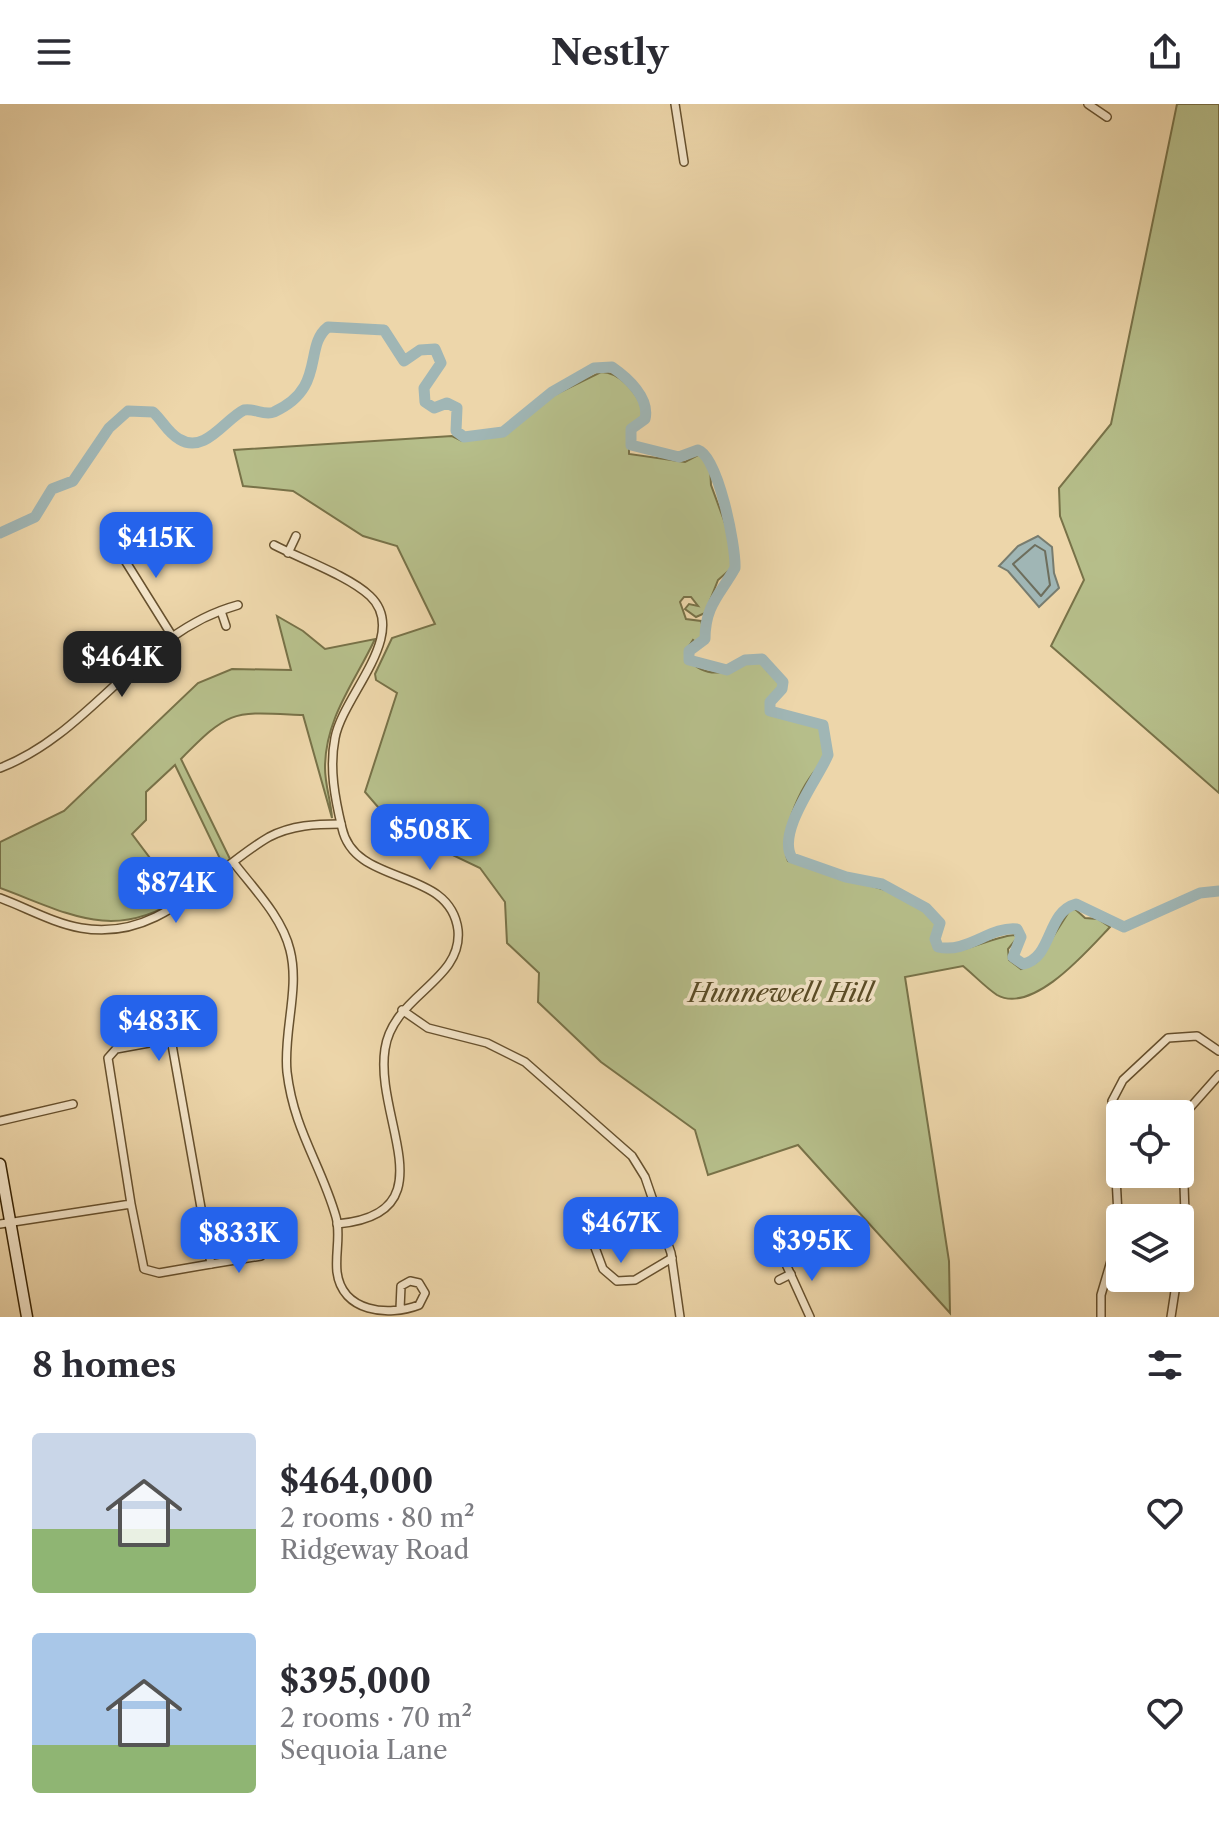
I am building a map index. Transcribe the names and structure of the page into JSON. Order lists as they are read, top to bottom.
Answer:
{
  "parks": ["Hunnewell Hill"],
  "page": {
    "header": "Nestly",
    "price": [
      "$415K",
      "$464K",
      "$508K",
      "$874K",
      "$483K",
      "$467K",
      "$833K",
      "$395K"
    ],
    "heading": "8 homes",
    "list": [
      {
        "name": "$464,000",
        "note": "2 rooms · 80 m² · Ridgeway Road"
      },
      {
        "name": "$395,000",
        "note": "2 rooms · 70 m² · Sequoia Lane"
      }
    ]
  }
}
